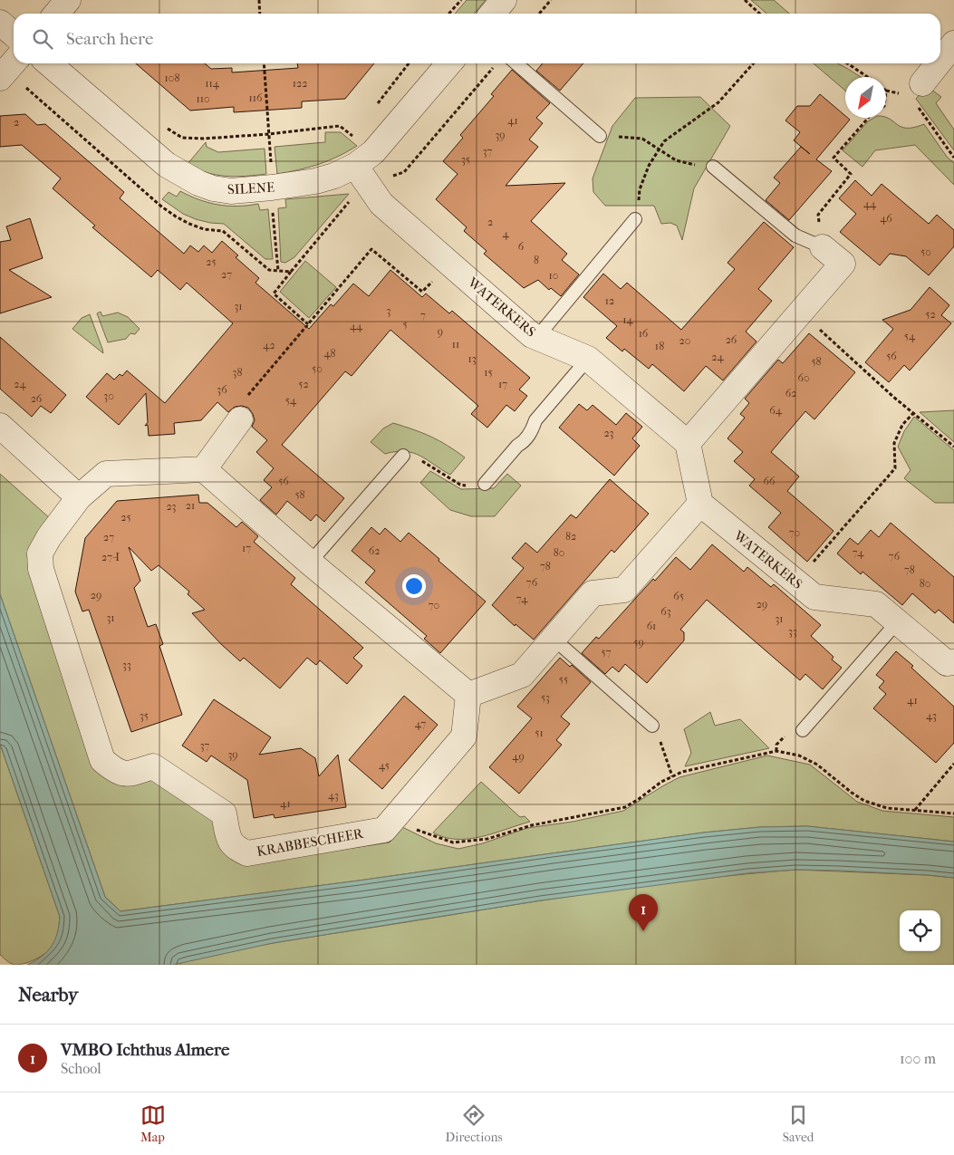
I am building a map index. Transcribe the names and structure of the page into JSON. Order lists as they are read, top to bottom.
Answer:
{
  "streets": {
    "street": ["SILENE", "WATERKERS", "KRABBESCHEER"]
  },
  "crossings": [
    ["SILENE", "WATERKERS"]
  ],
  "house_numbers": [
    "108",
    "114",
    "122",
    "116",
    "110",
    "41",
    "2",
    "39",
    "37",
    "35",
    "44",
    "46",
    "2",
    "4",
    "6",
    "50",
    "8",
    "25",
    "27",
    "10",
    "12",
    "31",
    "3",
    "52",
    "7",
    "14",
    "5",
    "44",
    "9",
    "16",
    "54",
    "26",
    "20",
    "11",
    "42",
    "18",
    "48",
    "56",
    "24",
    "13",
    "58",
    "50",
    "38",
    "15",
    "60",
    "24",
    "52",
    "17",
    "36",
    "62",
    "30",
    "26",
    "54",
    "64",
    "23",
    "56",
    "66",
    "58",
    "21",
    "23",
    "25",
    "70",
    "82",
    "27",
    "17",
    "62",
    "80",
    "74",
    "76",
    "27-I",
    "78",
    "78",
    "76",
    "80",
    "29",
    "65",
    "74",
    "29",
    "70",
    "63",
    "31",
    "31",
    "61",
    "33",
    "59",
    "57",
    "33",
    "55",
    "53",
    "41",
    "35",
    "43",
    "47",
    "51",
    "37",
    "39",
    "49",
    "45",
    "43",
    "41"
  ],
  "north": "bottom left",
  "page": {
    "search": "Search here",
    "pins": "1",
    "heading": "Nearby",
    "list": [
      {
        "mark": "1",
        "name": "VMBO Ichthus Almere",
        "note": "School",
        "value": "100 m"
      }
    ],
    "nav": ["Map", "Directions", "Saved"]
  }
}
